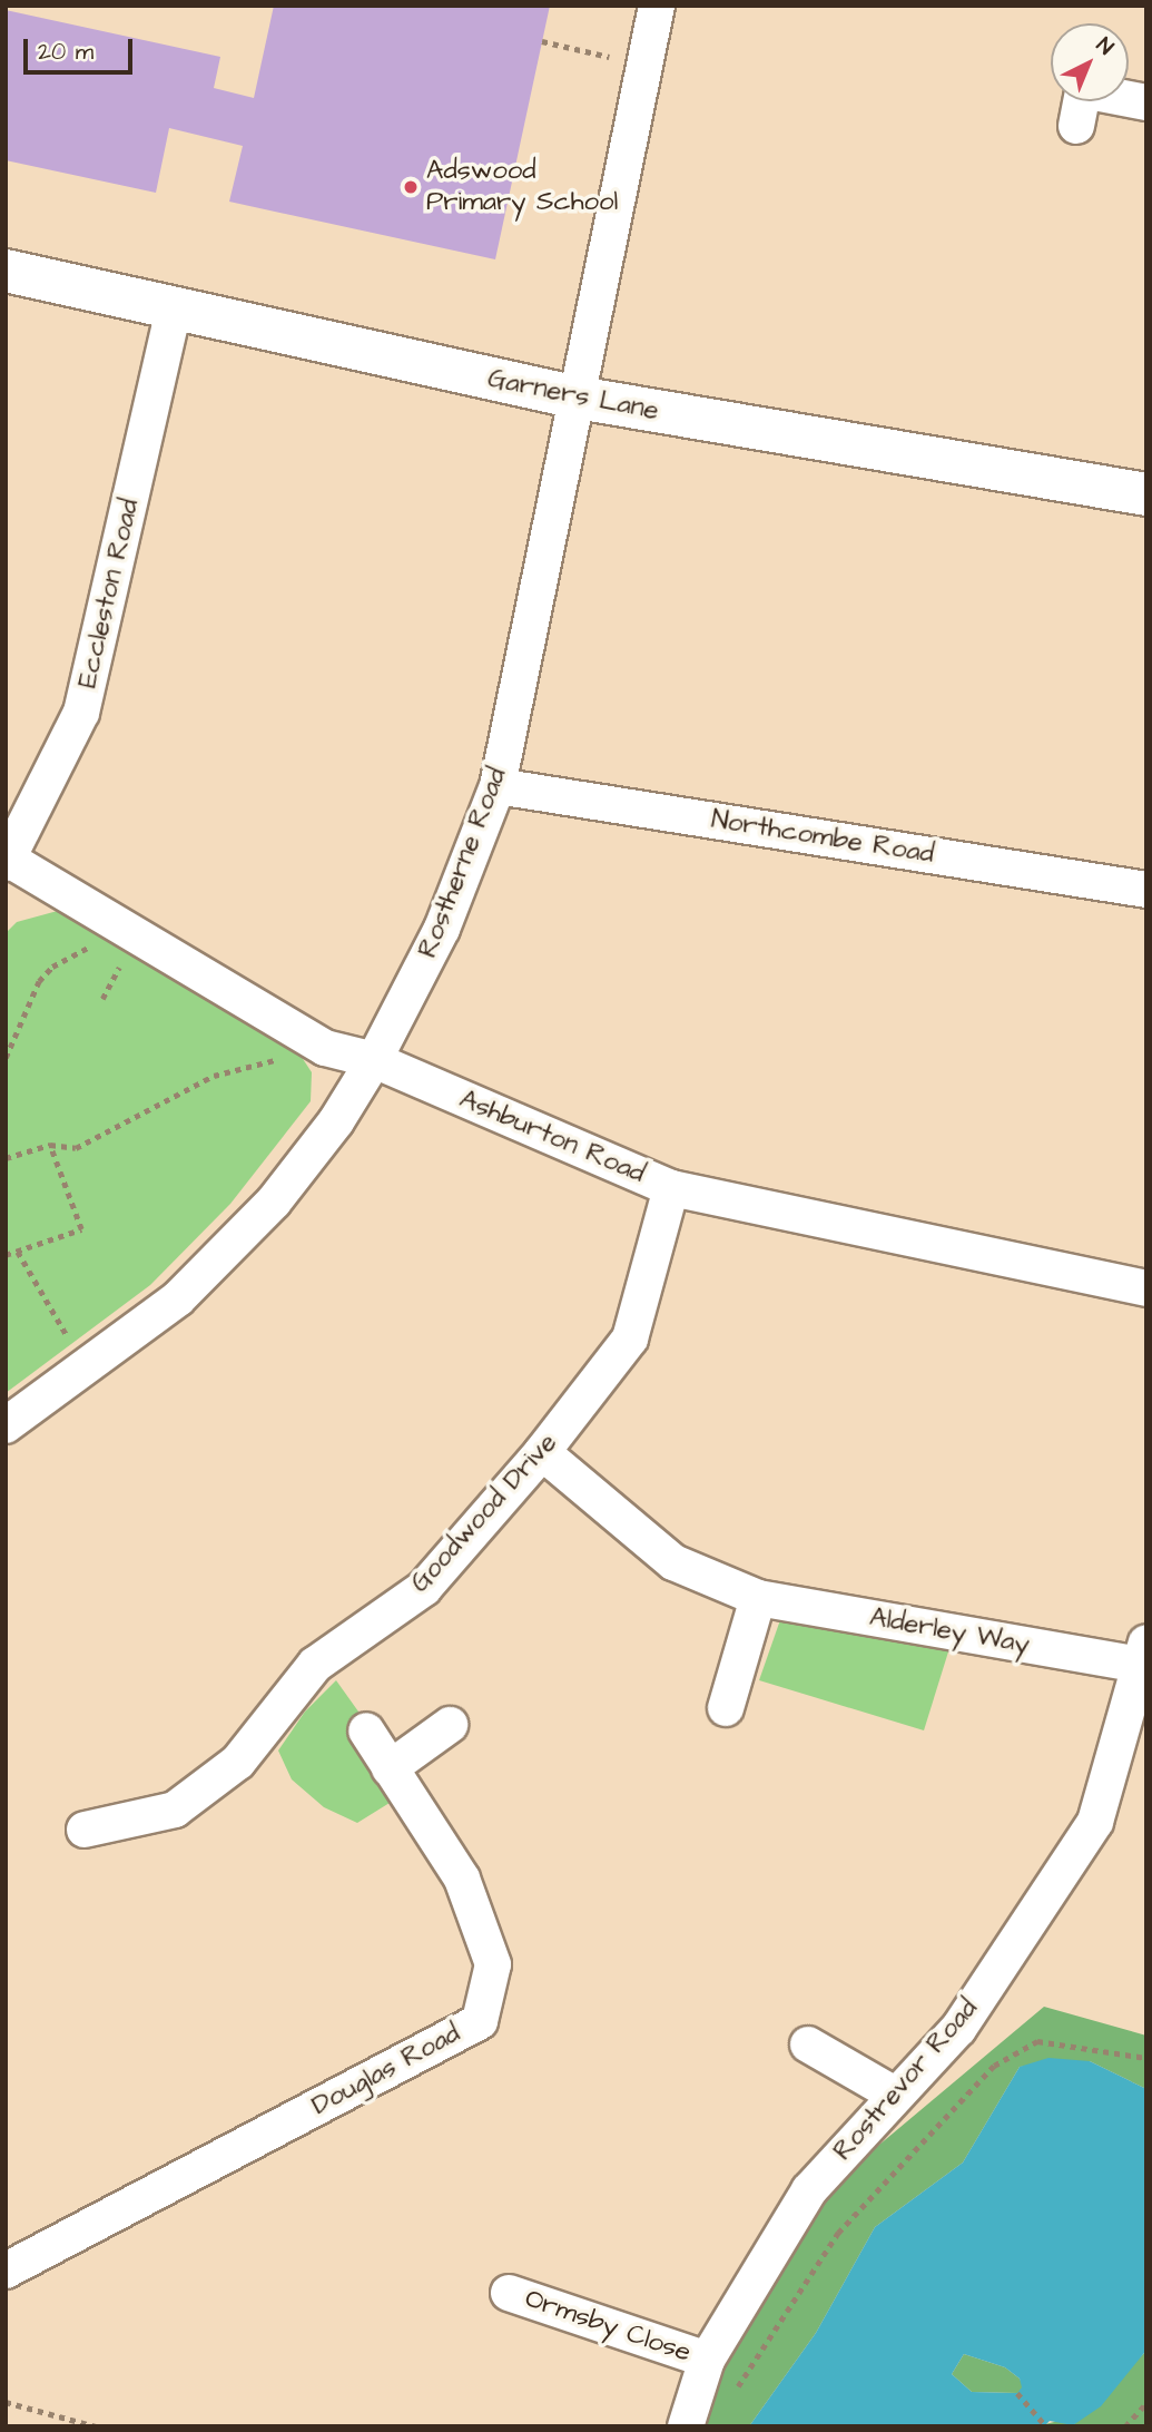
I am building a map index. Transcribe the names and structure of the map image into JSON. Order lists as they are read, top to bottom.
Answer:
{
  "streets": {
    "street": [
      "Garners Lane",
      "Eccleston Road",
      "Northcombe Road",
      "Rostherne Road",
      "Ashburton Road",
      "Goodwood Drive",
      "Alderley Way",
      "Douglas Road",
      "Rostrevor Road",
      "Ormsby Close"
    ]
  },
  "crossings": [
    ["Garners Lane", "Eccleston Road"],
    ["Garners Lane", "Rostherne Road"],
    ["Eccleston Road", "Ashburton Road"],
    ["Northcombe Road", "Rostherne Road"],
    ["Rostherne Road", "Ashburton Road"],
    ["Ashburton Road", "Goodwood Drive"],
    ["Goodwood Drive", "Alderley Way"],
    ["Alderley Way", "Rostrevor Road"],
    ["Rostrevor Road", "Ormsby Close"]
  ],
  "places": ["Adswood Primary School"],
  "scale_bar": "20 m",
  "north": "top right"
}
